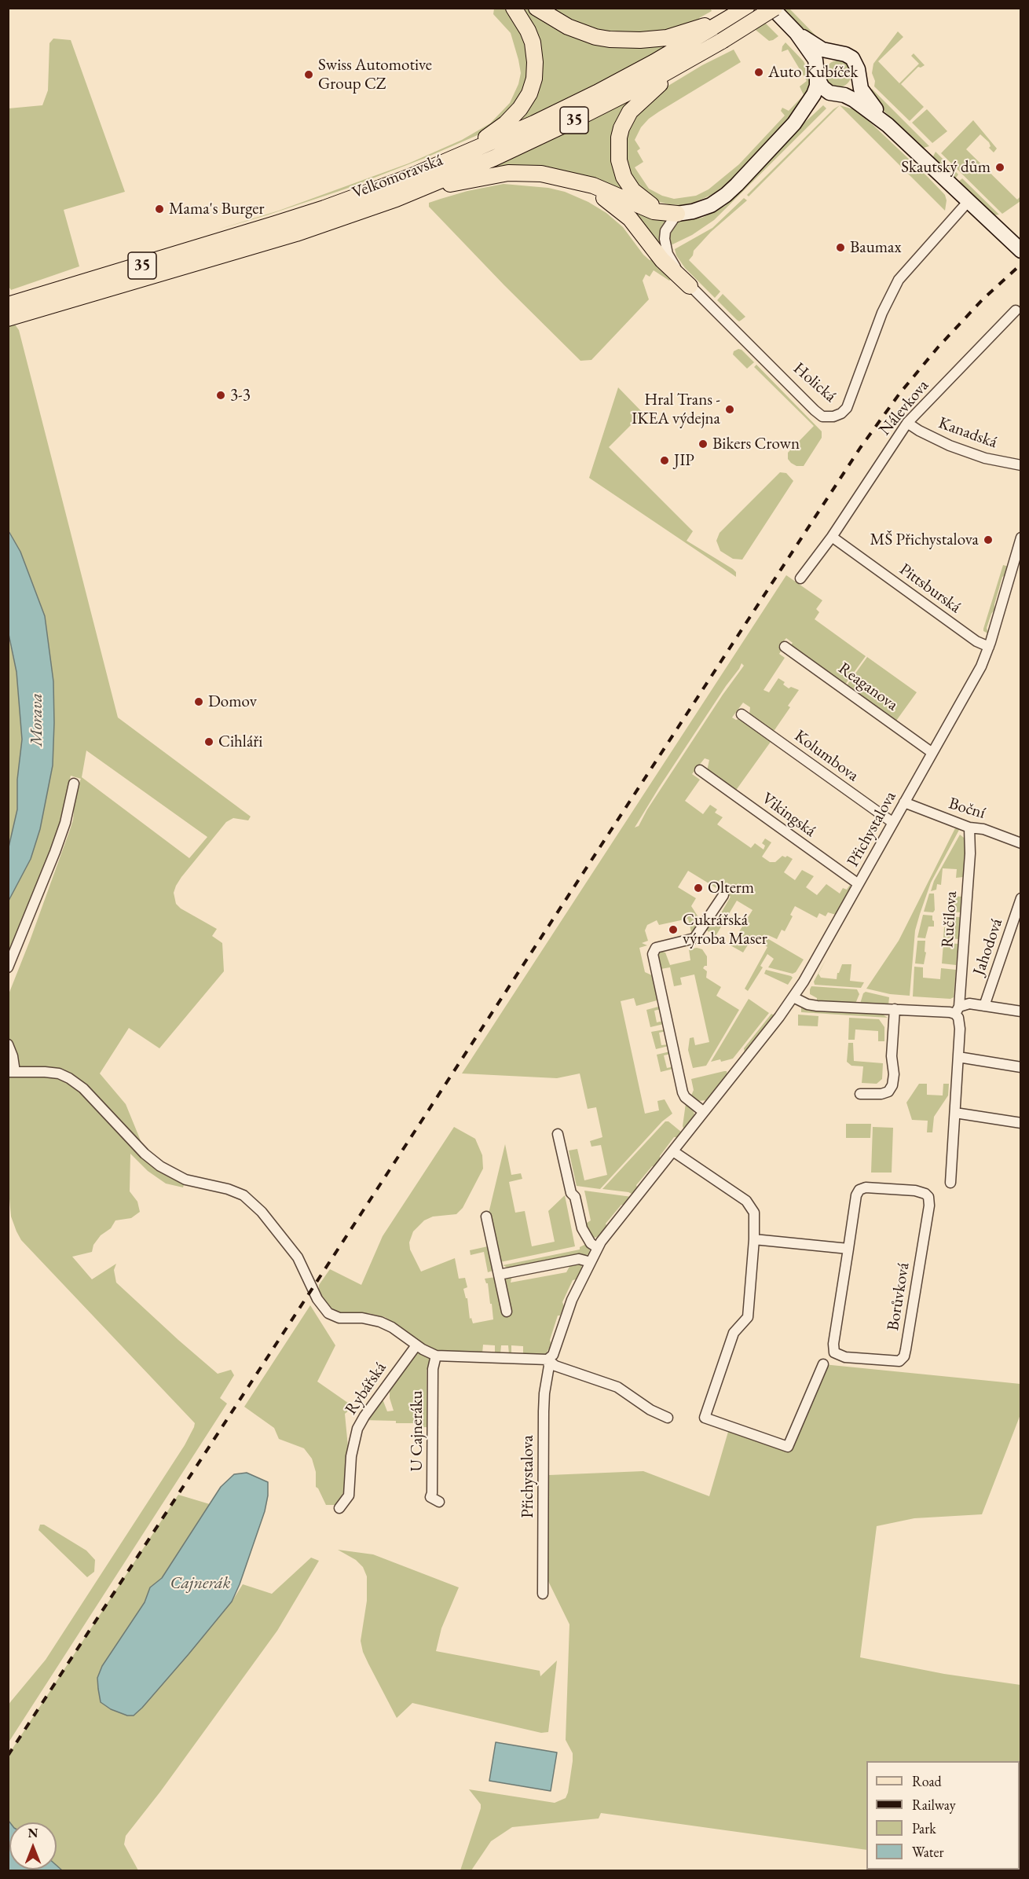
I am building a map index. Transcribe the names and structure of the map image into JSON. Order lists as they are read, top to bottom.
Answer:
{
  "streets": {
    "main road": ["35", "Velkomoravská"],
    "street": [
      "Holická",
      "Nálevkova",
      "Kanadská",
      "Pittsburská",
      "Reaganova",
      "Kolumbova",
      "Boční",
      "Vikingská",
      "Přichystalova",
      "Ručilova",
      "Jahodová",
      "Borůvková",
      "Rybářská",
      "U Cajneráku"
    ]
  },
  "crossings": [
    ["Nálevkova", "Kanadská"],
    ["Nálevkova", "Pittsburská"],
    ["Pittsburská", "Přichystalova"],
    ["Reaganova", "Přichystalova"],
    ["Kolumbova", "Přichystalova"],
    ["Boční", "Přichystalova"],
    ["Boční", "Ručilova"],
    ["Vikingská", "Přichystalova"]
  ],
  "water": ["Morava", "Cajnerák"],
  "places": [
    "Auto Kubíček",
    "Swiss Automotive Group CZ",
    "Skautský dům",
    "Mama's Burger",
    "Baumax",
    "3-3",
    "Hral Trans - IKEA výdejna",
    "Bikers Crown",
    "JIP",
    "MŠ Přichystalova",
    "Domov",
    "Cihláři",
    "Olterm",
    "Cukrářská výroba Maser"
  ],
  "legend": [
    "Road",
    "Railway",
    "Park",
    "Water"
  ],
  "north": "top"
}
